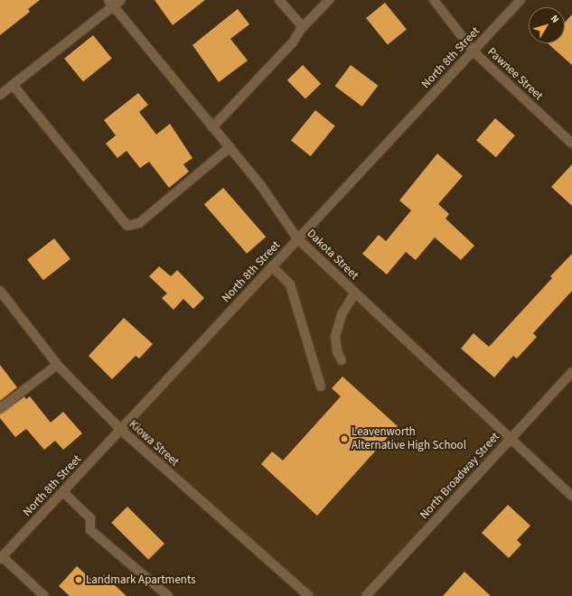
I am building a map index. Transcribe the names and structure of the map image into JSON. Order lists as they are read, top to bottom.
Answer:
{
  "streets": {
    "street": [
      "North 8th Street",
      "Pawnee Street",
      "Dakota Street",
      "Kiowa Street",
      "North Broadway Street"
    ]
  },
  "crossings": [
    ["North 8th Street", "Pawnee Street"],
    ["North 8th Street", "Dakota Street"],
    ["North 8th Street", "Kiowa Street"],
    ["Dakota Street", "North Broadway Street"]
  ],
  "places": ["Leavenworth Alternative High School", "Landmark Apartments"],
  "north": "top right"
}
